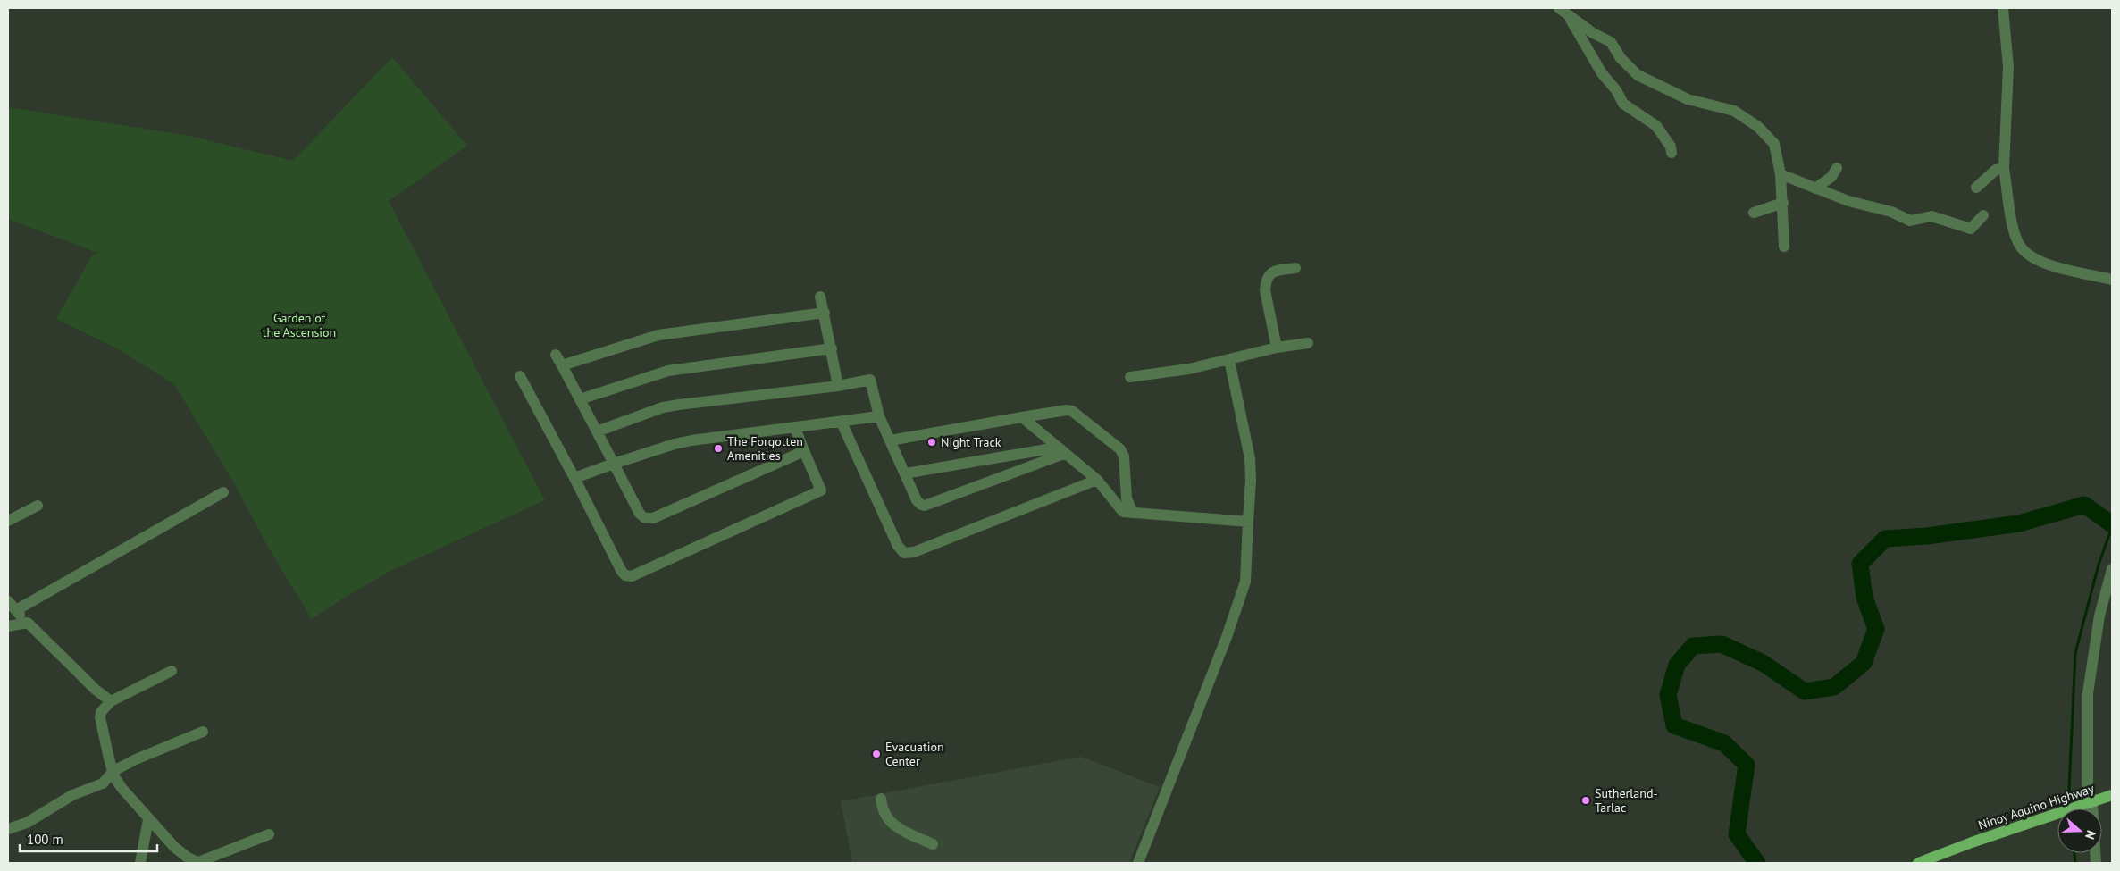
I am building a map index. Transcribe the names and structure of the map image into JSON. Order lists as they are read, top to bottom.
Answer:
{
  "streets": {
    "main road": ["Ninoy Aquino Highway"]
  },
  "parks": ["Garden of the Ascension"],
  "places": [
    "Night Track",
    "The Forgotten Amenities",
    "Evacuation Center",
    "Sutherland- Tarlac"
  ],
  "scale_bar": "100 m",
  "north": "right"
}
